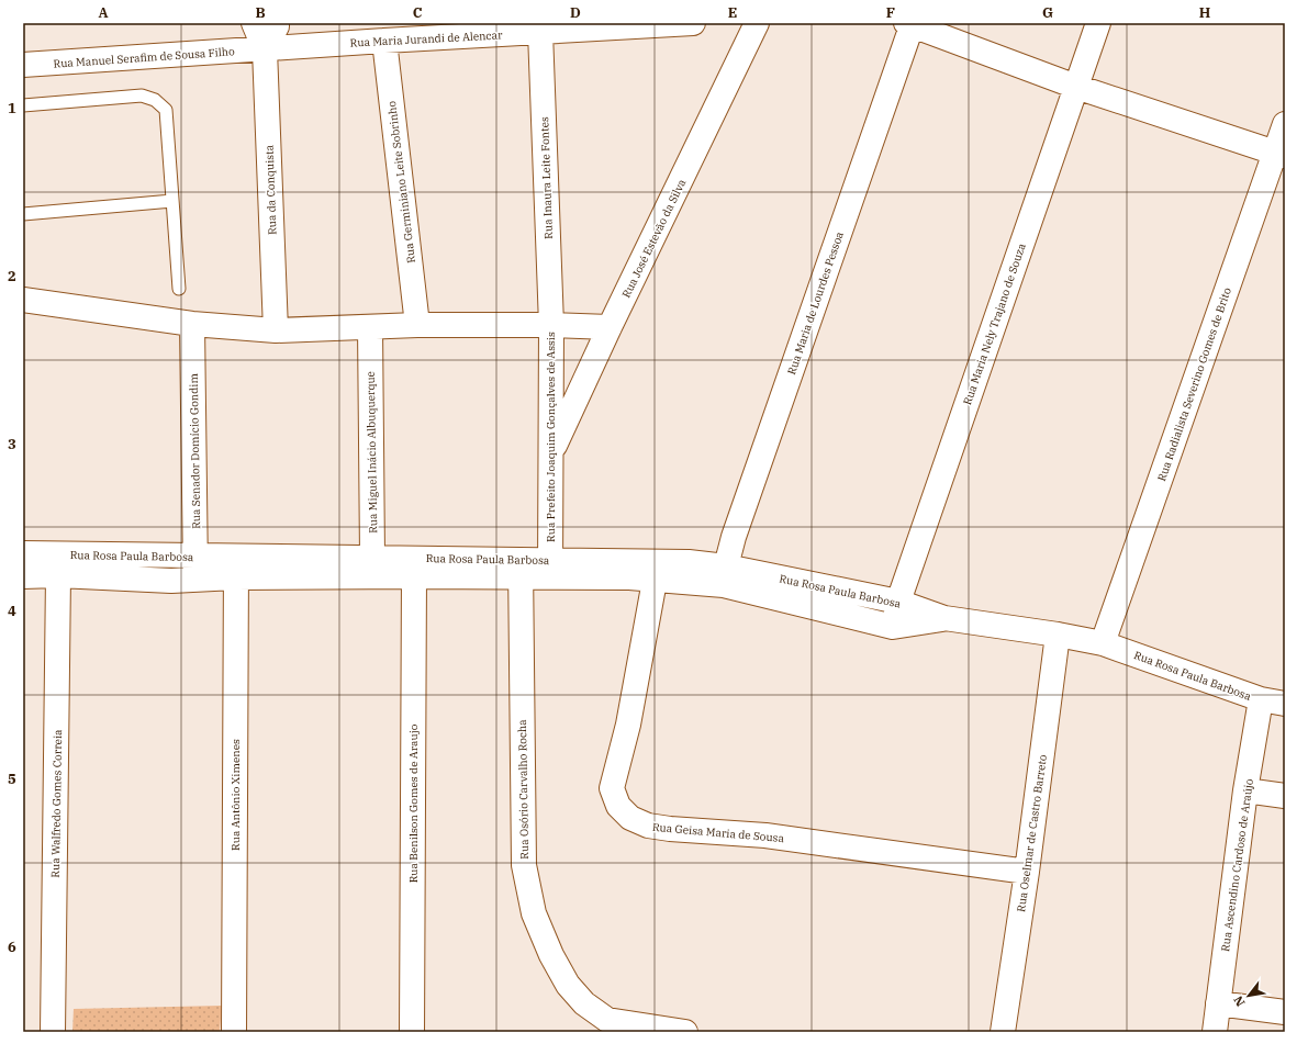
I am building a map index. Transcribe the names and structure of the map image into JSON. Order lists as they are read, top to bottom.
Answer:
{
  "streets": {
    "street": [
      "Rua Maria Jurandi de Alencar",
      "Rua Manuel Serafim de Sousa Filho",
      "Rua Inaura Leite Fontes",
      "Rua Germiniano Leite Sobrinho",
      "Rua da Conquista",
      "Rua José Estevão da Silva",
      "Rua Maria de Lourdes Pessoa",
      "Rua Maria Nely Trajano de Souza",
      "Rua Radialista Severino Gomes de Brito",
      "Rua Prefeito Joaquim Gonçalves de Assis",
      "Rua Senador Domício Gondim",
      "Rua Miguel Inácio Albuquerque",
      "Rua Rosa Paula Barbosa",
      "Rua Osório Carvalho Rocha",
      "Rua Antônio Ximenes",
      "Rua Walfredo Gomes Correia",
      "Rua Benilson Gomes de Araujo",
      "Rua Geisa Maria de Sousa",
      "Rua Oselmar de Castro Barreto",
      "Rua Ascendino Cardoso de Araújo"
    ]
  },
  "crossings": [
    ["Rua Maria Jurandi de Alencar", "Rua Manuel Serafim de Sousa Filho"],
    ["Rua Maria Jurandi de Alencar", "Rua Inaura Leite Fontes"],
    ["Rua Maria Jurandi de Alencar", "Rua Germiniano Leite Sobrinho"],
    ["Rua Maria Jurandi de Alencar", "Rua da Conquista"],
    ["Rua Manuel Serafim de Sousa Filho", "Rua da Conquista"],
    ["Rua Inaura Leite Fontes", "Rua Prefeito Joaquim Gonçalves de Assis"],
    ["Rua José Estevão da Silva", "Rua Prefeito Joaquim Gonçalves de Assis"],
    ["Rua Maria de Lourdes Pessoa", "Rua Rosa Paula Barbosa"],
    ["Rua Maria Nely Trajano de Souza", "Rua Rosa Paula Barbosa"],
    ["Rua Radialista Severino Gomes de Brito", "Rua Rosa Paula Barbosa"],
    ["Rua Prefeito Joaquim Gonçalves de Assis", "Rua Rosa Paula Barbosa"],
    ["Rua Senador Domício Gondim", "Rua Rosa Paula Barbosa"],
    ["Rua Miguel Inácio Albuquerque", "Rua Rosa Paula Barbosa"],
    ["Rua Rosa Paula Barbosa", "Rua Osório Carvalho Rocha"],
    ["Rua Rosa Paula Barbosa", "Rua Antônio Ximenes"],
    ["Rua Rosa Paula Barbosa", "Rua Walfredo Gomes Correia"],
    ["Rua Rosa Paula Barbosa", "Rua Benilson Gomes de Araujo"],
    ["Rua Rosa Paula Barbosa", "Rua Geisa Maria de Sousa"],
    ["Rua Rosa Paula Barbosa", "Rua Oselmar de Castro Barreto"],
    ["Rua Rosa Paula Barbosa", "Rua Ascendino Cardoso de Araújo"],
    ["Rua Geisa Maria de Sousa", "Rua Oselmar de Castro Barreto"]
  ],
  "north": "bottom left",
  "grid": {
    "columns": [
      "A",
      "B",
      "C",
      "D",
      "E",
      "F",
      "G",
      "H"
    ],
    "rows": [
      "1",
      "2",
      "3",
      "4",
      "5",
      "6"
    ]
  }
}
